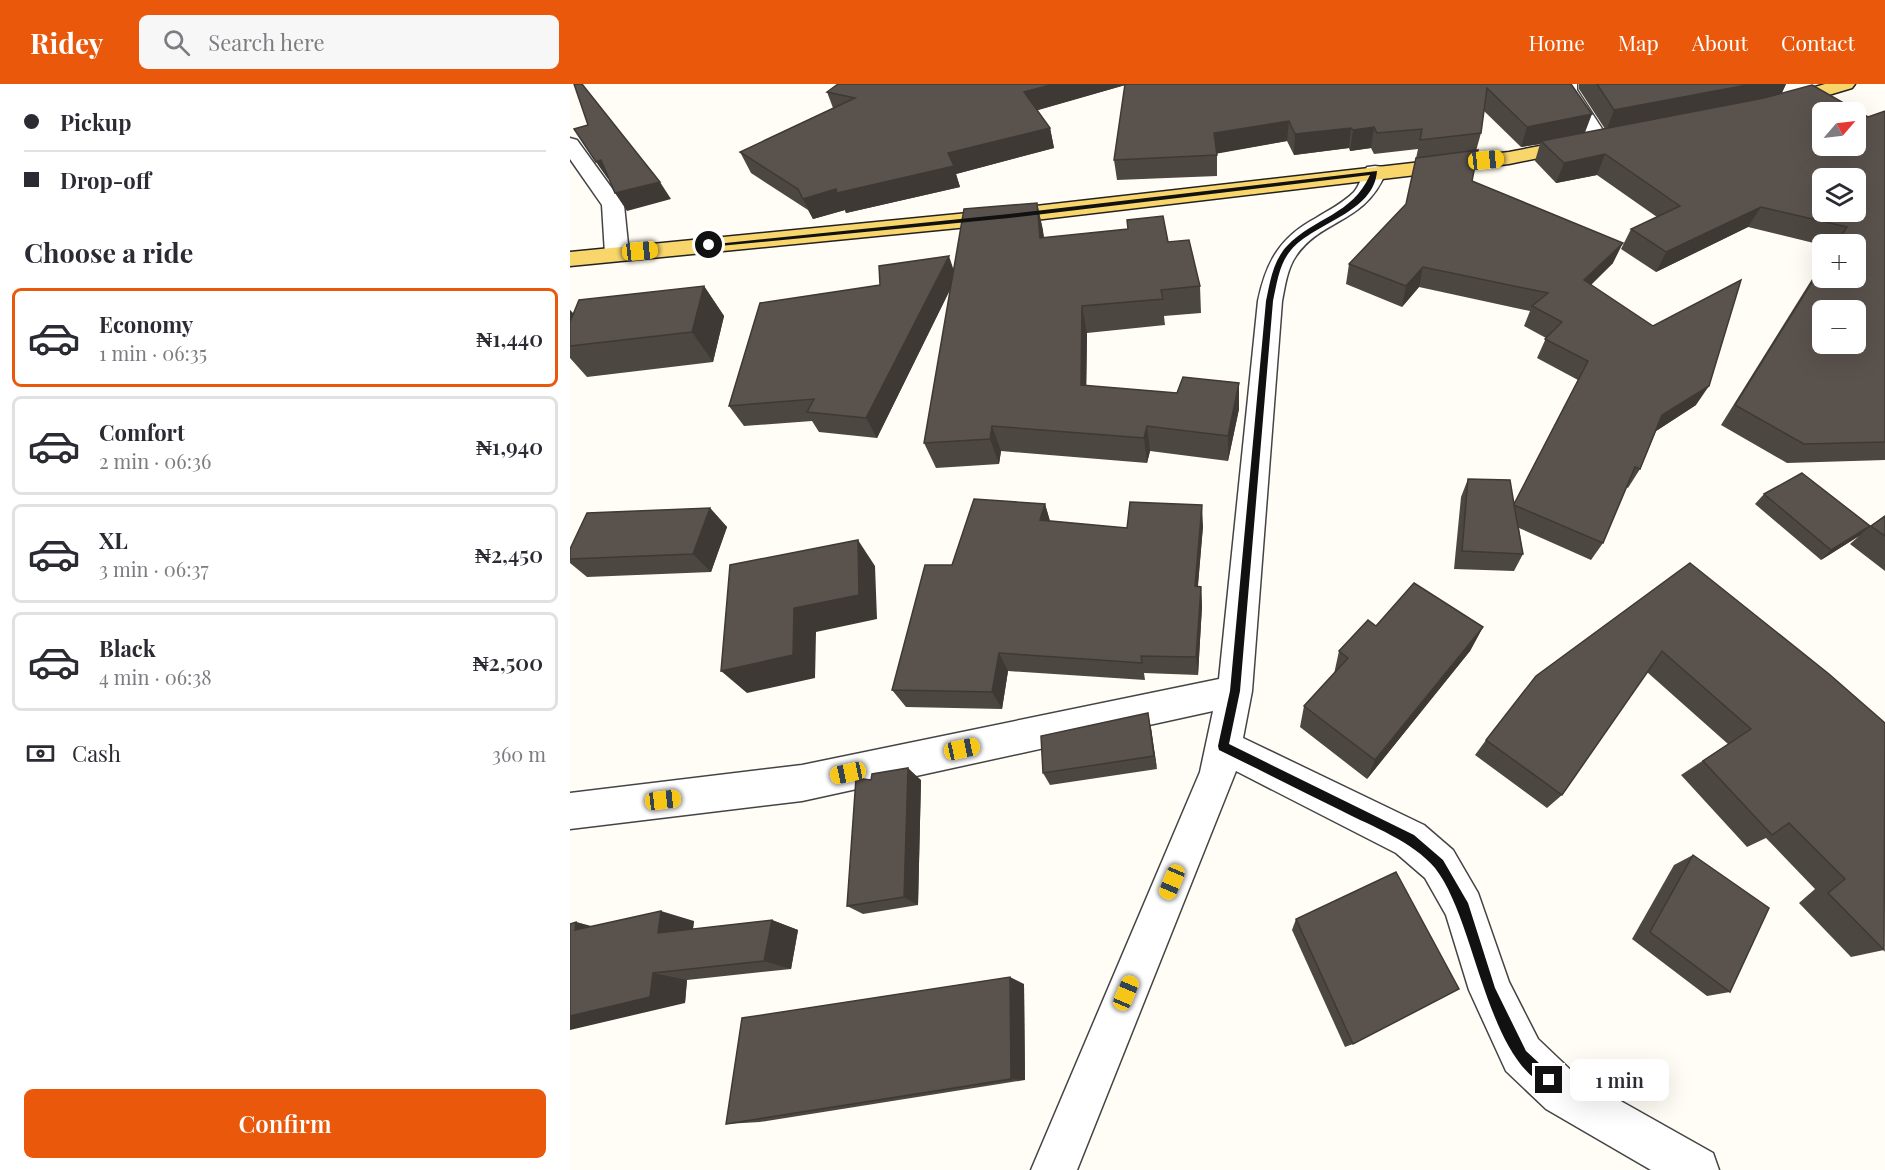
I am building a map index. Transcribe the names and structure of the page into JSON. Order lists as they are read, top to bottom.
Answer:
{
  "north": "top right",
  "page": {
    "header": "Ridey",
    "search": "Search here",
    "nav": [
      "Home",
      "Map",
      "About",
      "Contact"
    ],
    "banner": ["Pickup", "Drop-off"],
    "map_buttons": ["+", "−"],
    "heading": "Choose a ride",
    "list": [
      {
        "name": "Economy",
        "note": "1 min · 06:35",
        "value": "₦1,440"
      },
      {
        "name": "Comfort",
        "note": "2 min · 06:36",
        "value": "₦1,940"
      },
      {
        "name": "XL",
        "note": "3 min · 06:37",
        "value": "₦2,450"
      },
      {
        "name": "Black",
        "note": "4 min · 06:38",
        "value": "₦2,500"
      }
    ],
    "pay": ["Cash", "360 m"],
    "bubble": "1 min",
    "buttons": "Confirm"
  }
}
